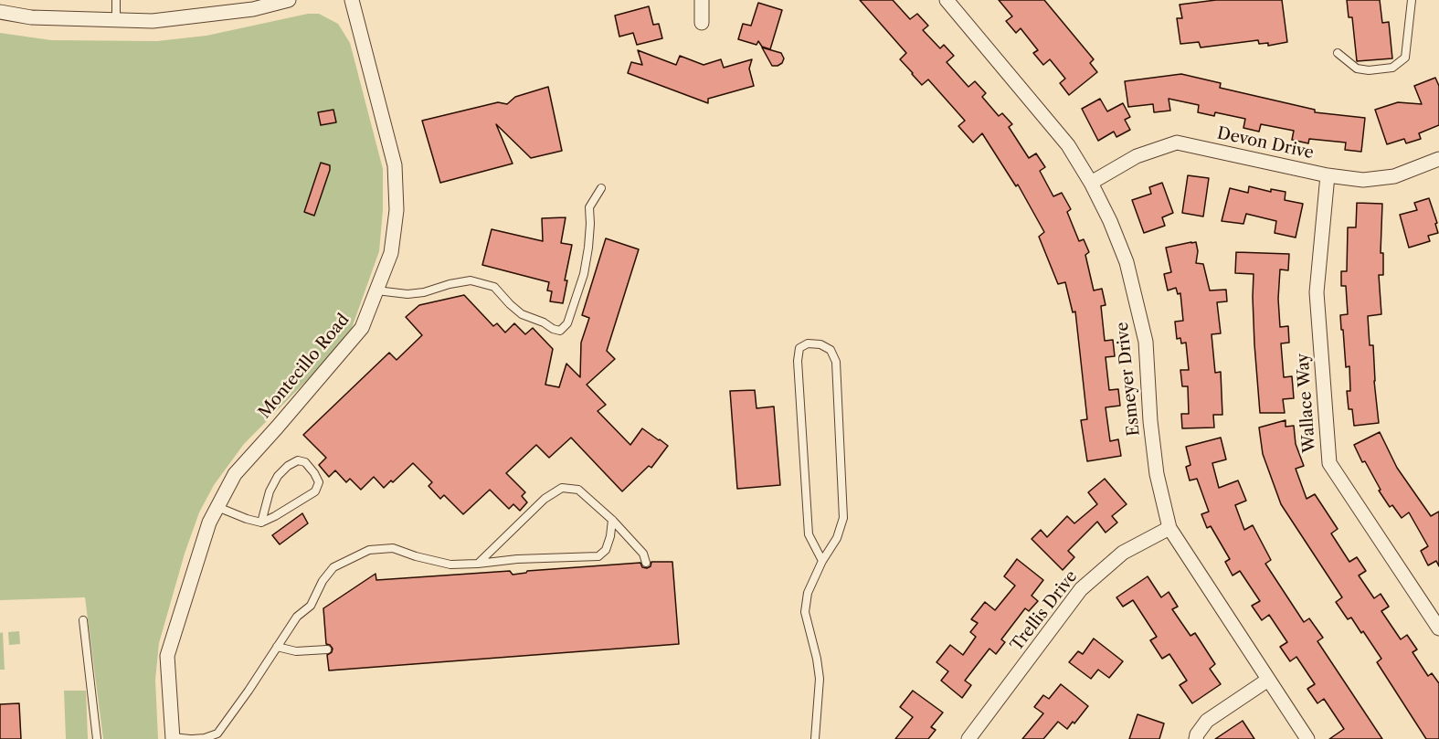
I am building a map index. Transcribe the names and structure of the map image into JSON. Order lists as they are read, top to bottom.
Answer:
{
  "streets": {
    "street": [
      "Devon Drive",
      "Montecillo Road",
      "Esmeyer Drive",
      "Wallace Way",
      "Trellis Drive"
    ]
  },
  "crossings": [
    ["Devon Drive", "Esmeyer Drive"],
    ["Devon Drive", "Wallace Way"],
    ["Esmeyer Drive", "Trellis Drive"]
  ]
}
